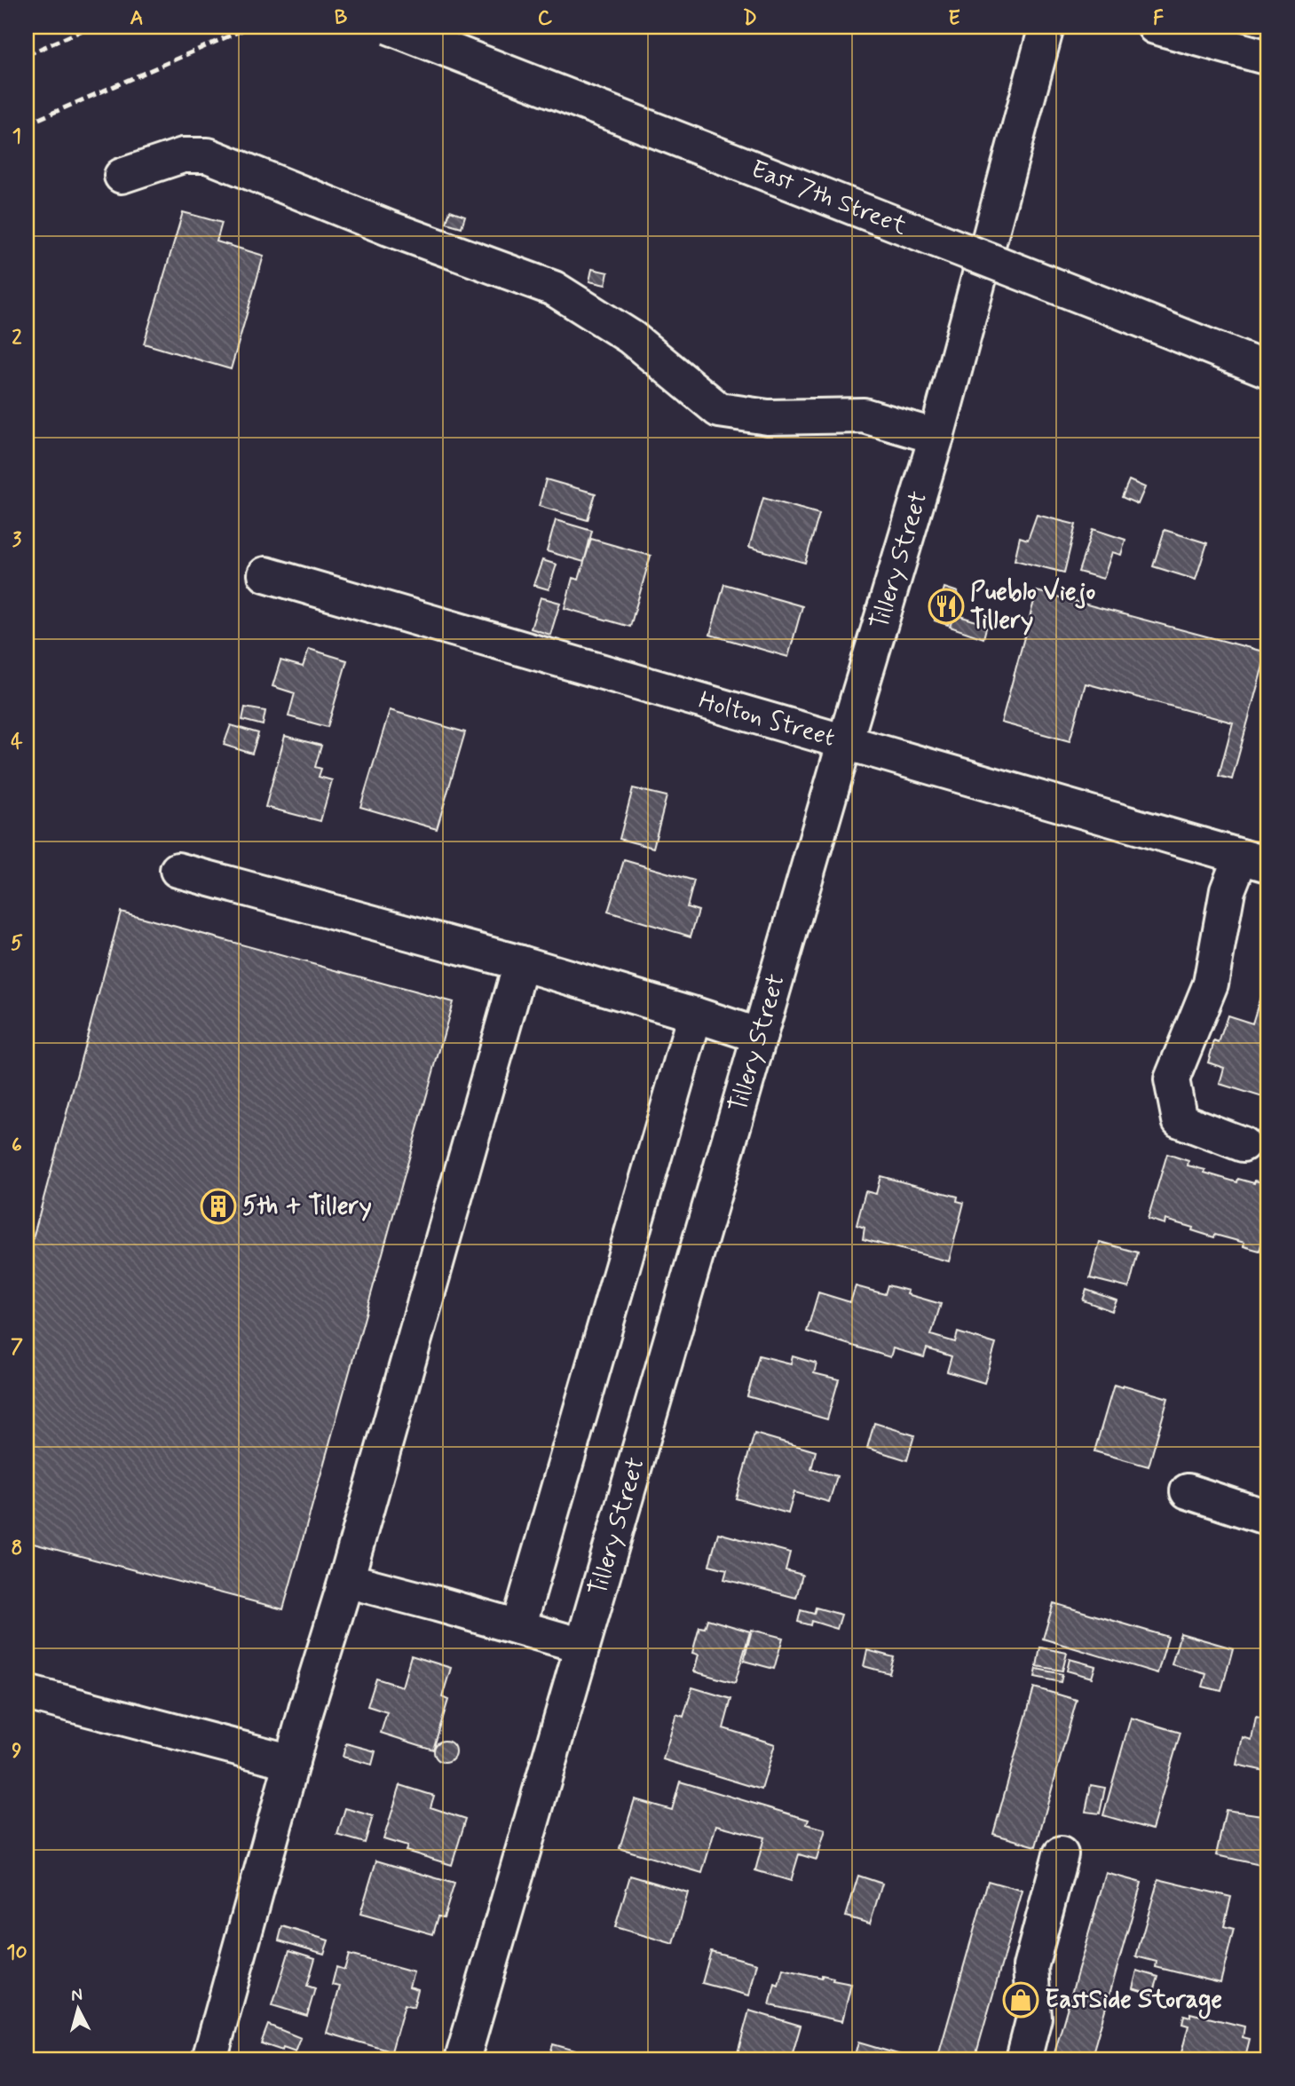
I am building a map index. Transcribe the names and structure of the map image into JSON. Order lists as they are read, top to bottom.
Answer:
{
  "streets": {
    "street": ["East 7th Street", "Tillery Street", "Holton Street"]
  },
  "crossings": [
    ["Tillery Street", "Holton Street"]
  ],
  "places": {
    "restaurant": ["Pueblo Viejo Tillery"],
    "building": ["5th + Tillery"],
    "shop": ["EastSide Storage"]
  },
  "north": "top",
  "grid": {
    "columns": [
      "A",
      "B",
      "C",
      "D",
      "E",
      "F"
    ],
    "rows": [
      "1",
      "2",
      "3",
      "4",
      "5",
      "6",
      "7",
      "8",
      "9",
      "10"
    ]
  }
}
